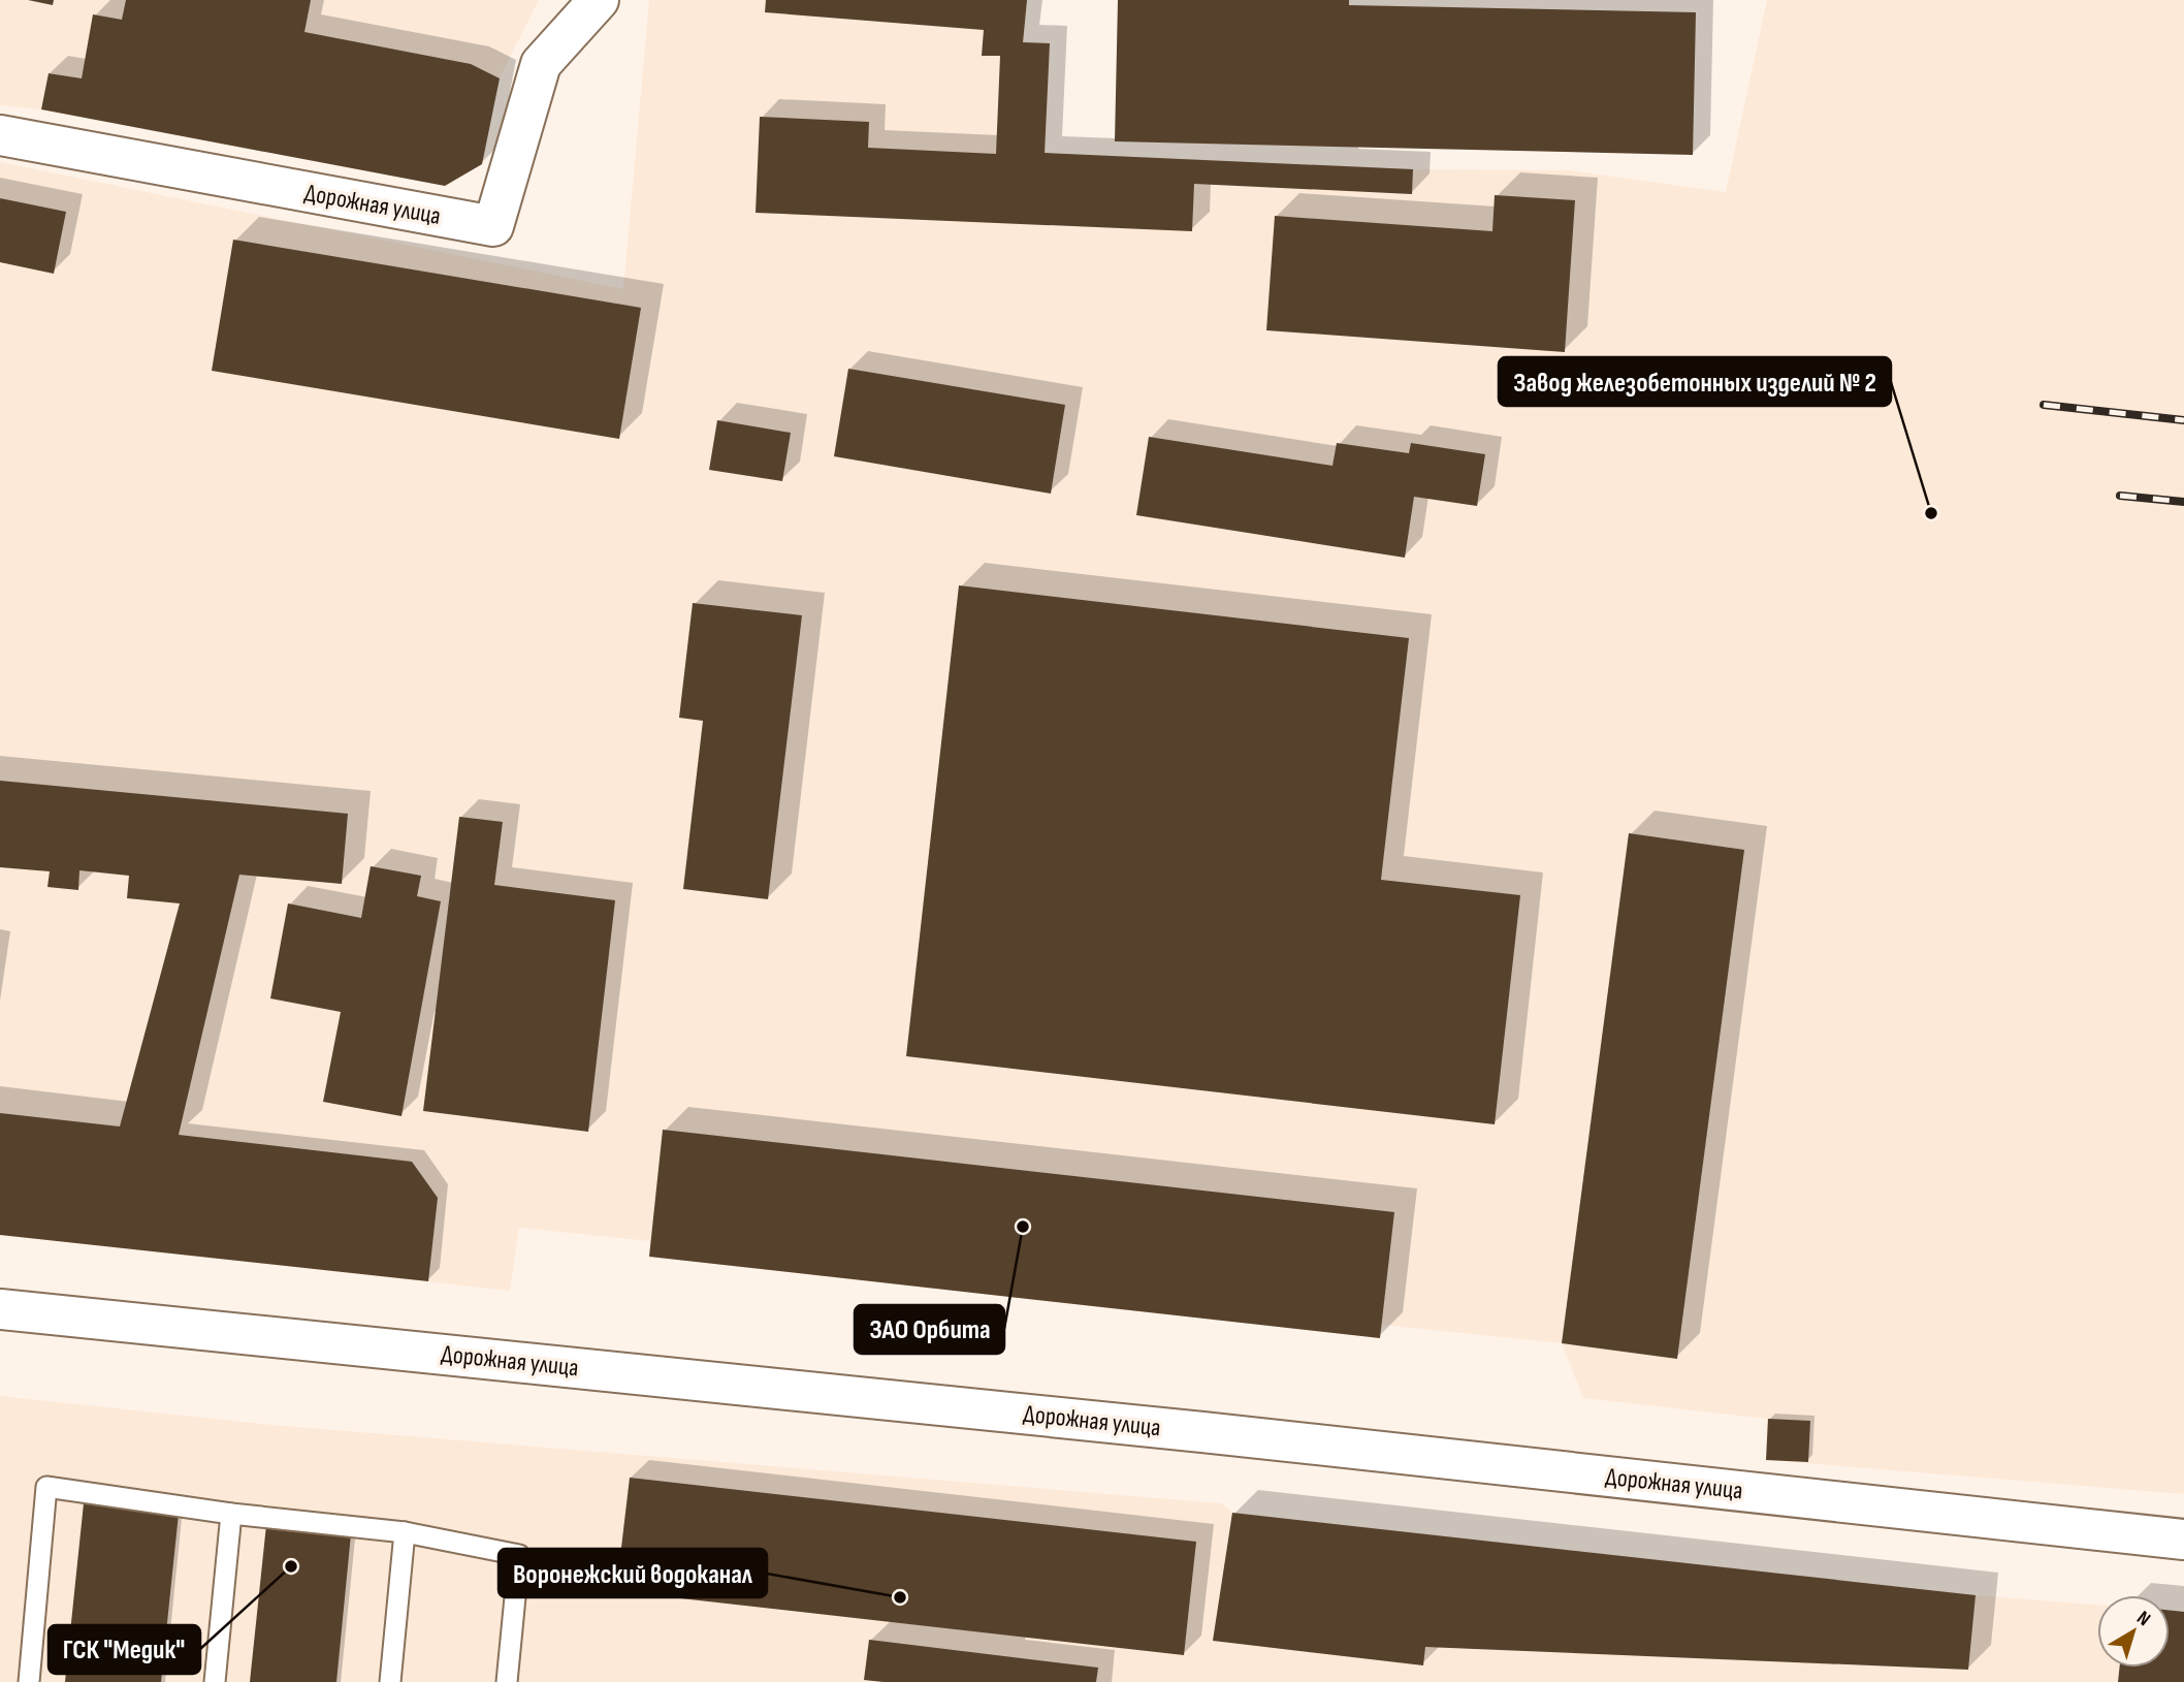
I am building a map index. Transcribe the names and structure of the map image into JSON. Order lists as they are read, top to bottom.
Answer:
{
  "streets": {
    "street": ["Дорожная улица"]
  },
  "places": [
    "Завод железобетонных изделий № 2",
    "ЗАО Орбита",
    "ГСК \"Медик\"",
    "Воронежский водоканал"
  ],
  "north": "top right"
}
